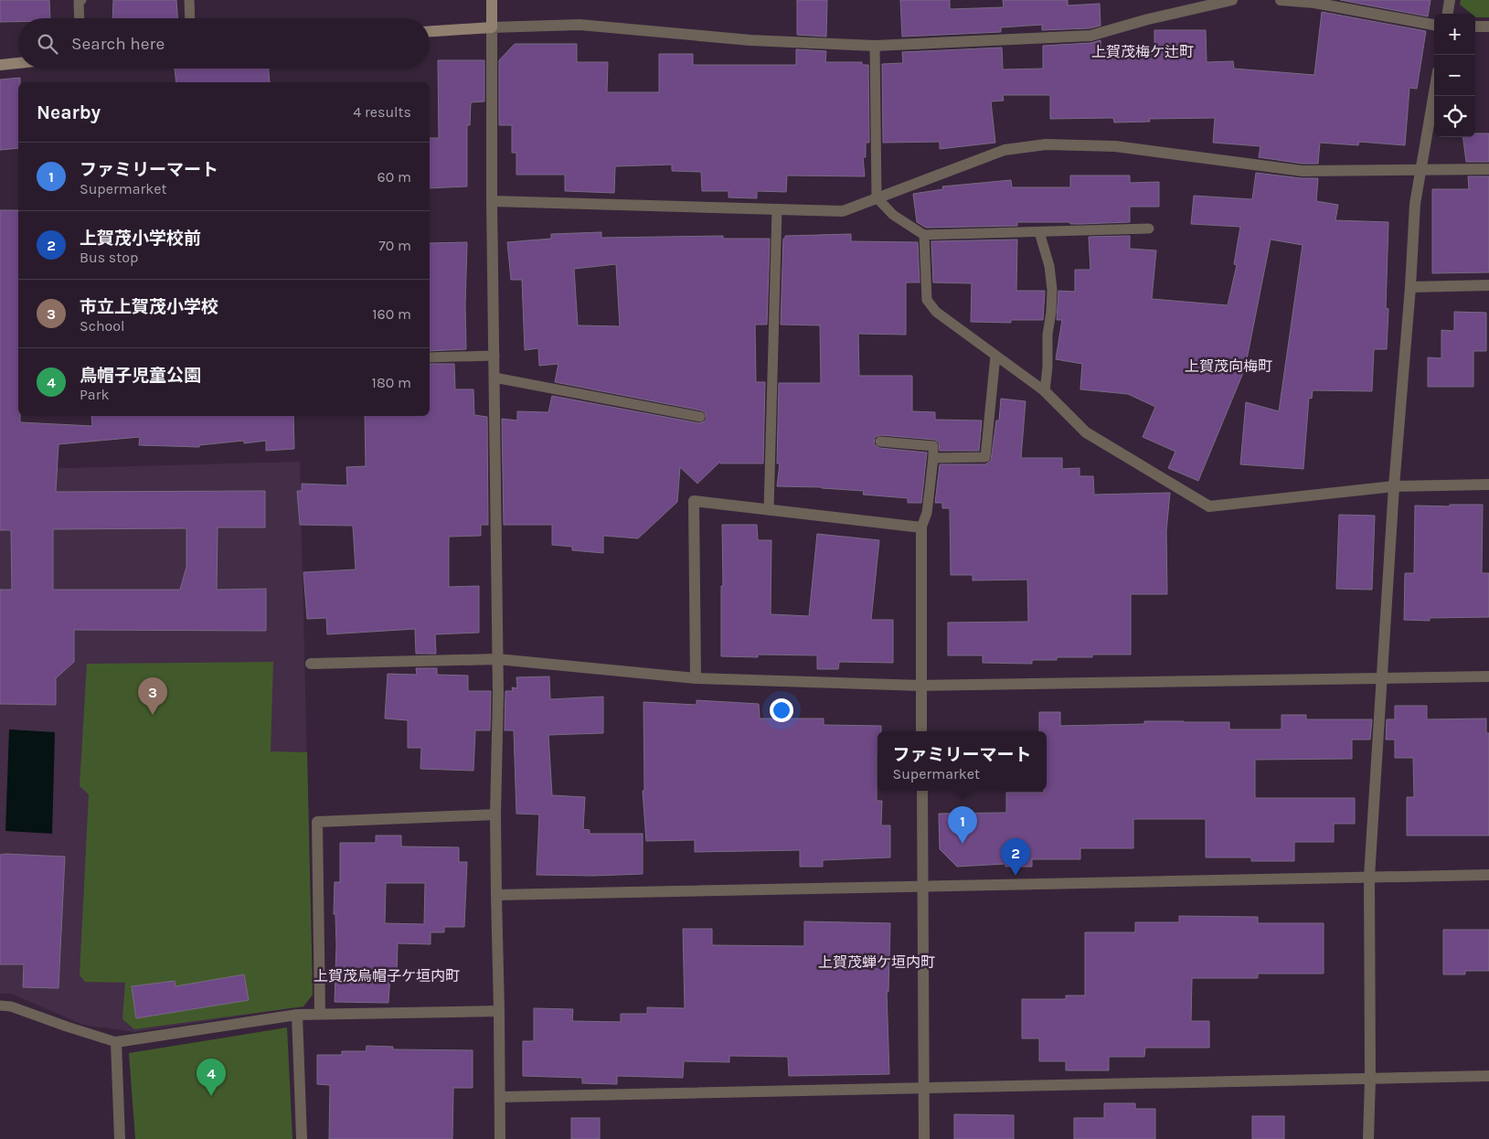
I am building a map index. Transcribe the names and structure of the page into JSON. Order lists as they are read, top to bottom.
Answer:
{
  "districts": [
    "上賀茂梅ケ辻町",
    "上賀茂向梅町",
    "上賀茂蝉ケ垣内町",
    "上賀茂烏帽子ケ垣内町"
  ],
  "page": {
    "map_buttons": ["+", "−"],
    "search": "Search here",
    "heading": ["Nearby", "4 results"],
    "list": [
      {
        "mark": "1",
        "name": "ファミリーマート",
        "note": "Supermarket",
        "value": "60 m"
      },
      {
        "mark": "2",
        "name": "上賀茂小学校前",
        "note": "Bus stop",
        "value": "70 m"
      },
      {
        "mark": "3",
        "name": "市立上賀茂小学校",
        "note": "School",
        "value": "160 m"
      },
      {
        "mark": "4",
        "name": "鳥帽子児童公園",
        "note": "Park",
        "value": "180 m"
      }
    ],
    "pins": [
      "3",
      "1",
      "2",
      "4"
    ],
    "popup": ["ファミリーマート", "Supermarket"]
  }
}
